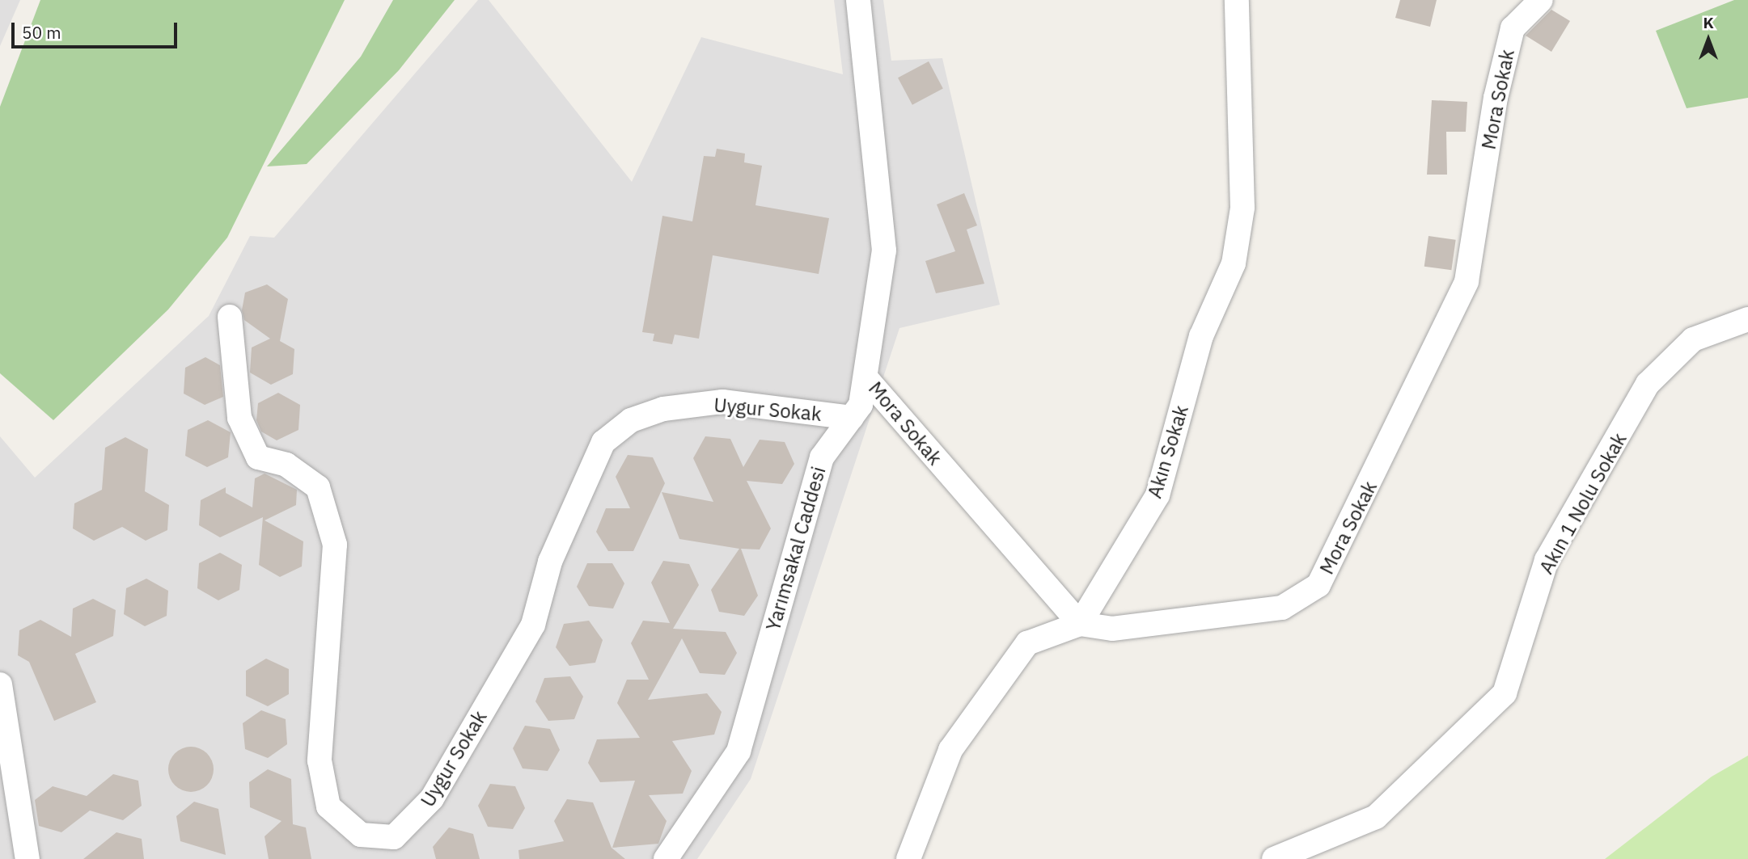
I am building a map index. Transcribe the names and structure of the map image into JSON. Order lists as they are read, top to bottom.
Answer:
{
  "streets": {
    "street": [
      "Mora Sokak",
      "Uygur Sokak",
      "Akın Sokak",
      "Akın 1 Nolu Sokak",
      "Yarımsakal Caddesi"
    ]
  },
  "crossings": [
    ["Mora Sokak", "Akın Sokak"],
    ["Mora Sokak", "Yarımsakal Caddesi"],
    ["Uygur Sokak", "Yarımsakal Caddesi"]
  ],
  "scale_bar": "50 m",
  "north": "top"
}
